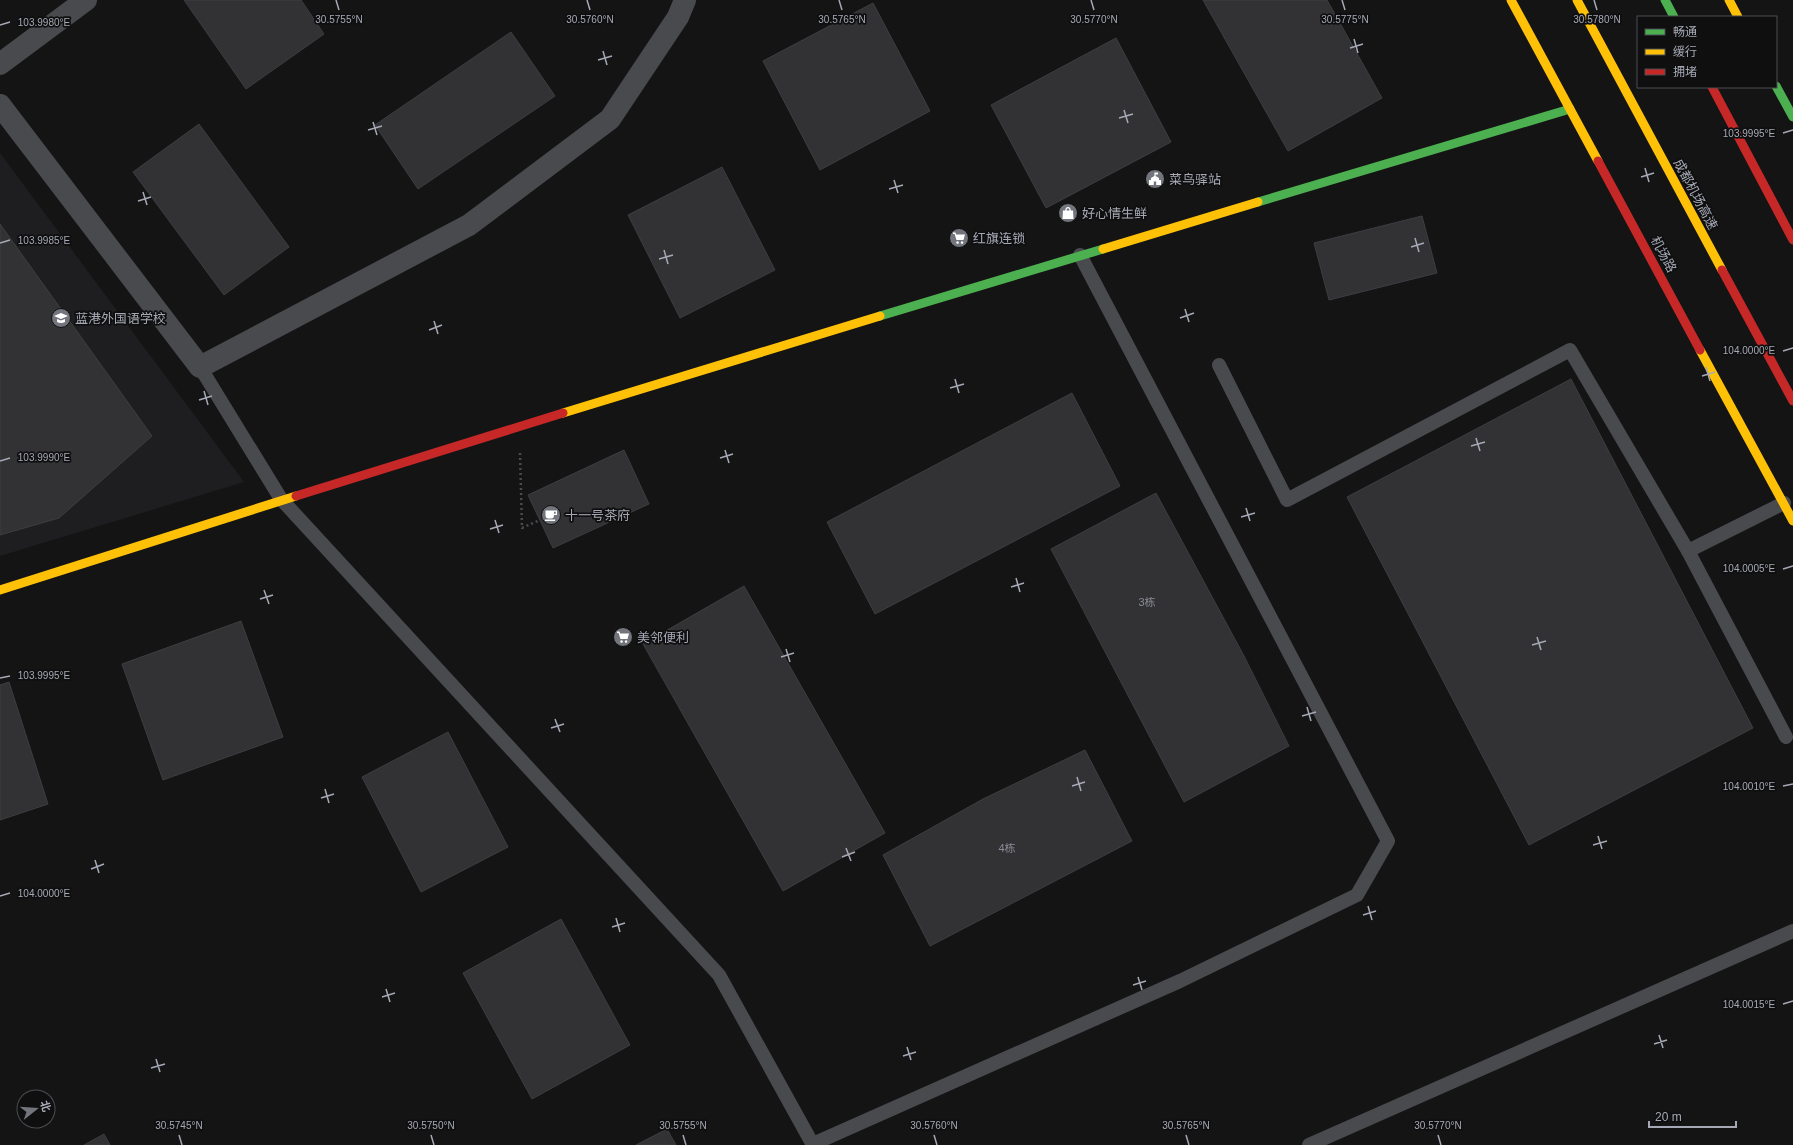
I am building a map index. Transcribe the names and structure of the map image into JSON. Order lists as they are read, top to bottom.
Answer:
{
  "streets": {
    "main road": ["成都机场高速", "机场路"]
  },
  "places": {
    "public building": ["菜鸟驿站"],
    "shop": ["好心情生鲜"],
    "supermarket": ["红旗连锁", "美邻便利"],
    "school or university": ["蓝港外国语学校"],
    "cafe": ["十一号茶府"]
  },
  "house_numbers": ["3栋", "4栋"],
  "legend": ["畅通", "缓行", "拥堵"],
  "scale_bar": "20 m",
  "north": "right",
  "coordinates": [
    "30.5755°N",
    "30.5760°N",
    "30.5765°N",
    "30.5770°N",
    "30.5775°N",
    "30.5780°N",
    "103.9980°E",
    "103.9995°E",
    "103.9985°E",
    "104.0000°E",
    "103.9990°E",
    "104.0005°E",
    "104.0010°E",
    "104.0015°E",
    "30.5745°N",
    "30.5750°N"
  ]
}
